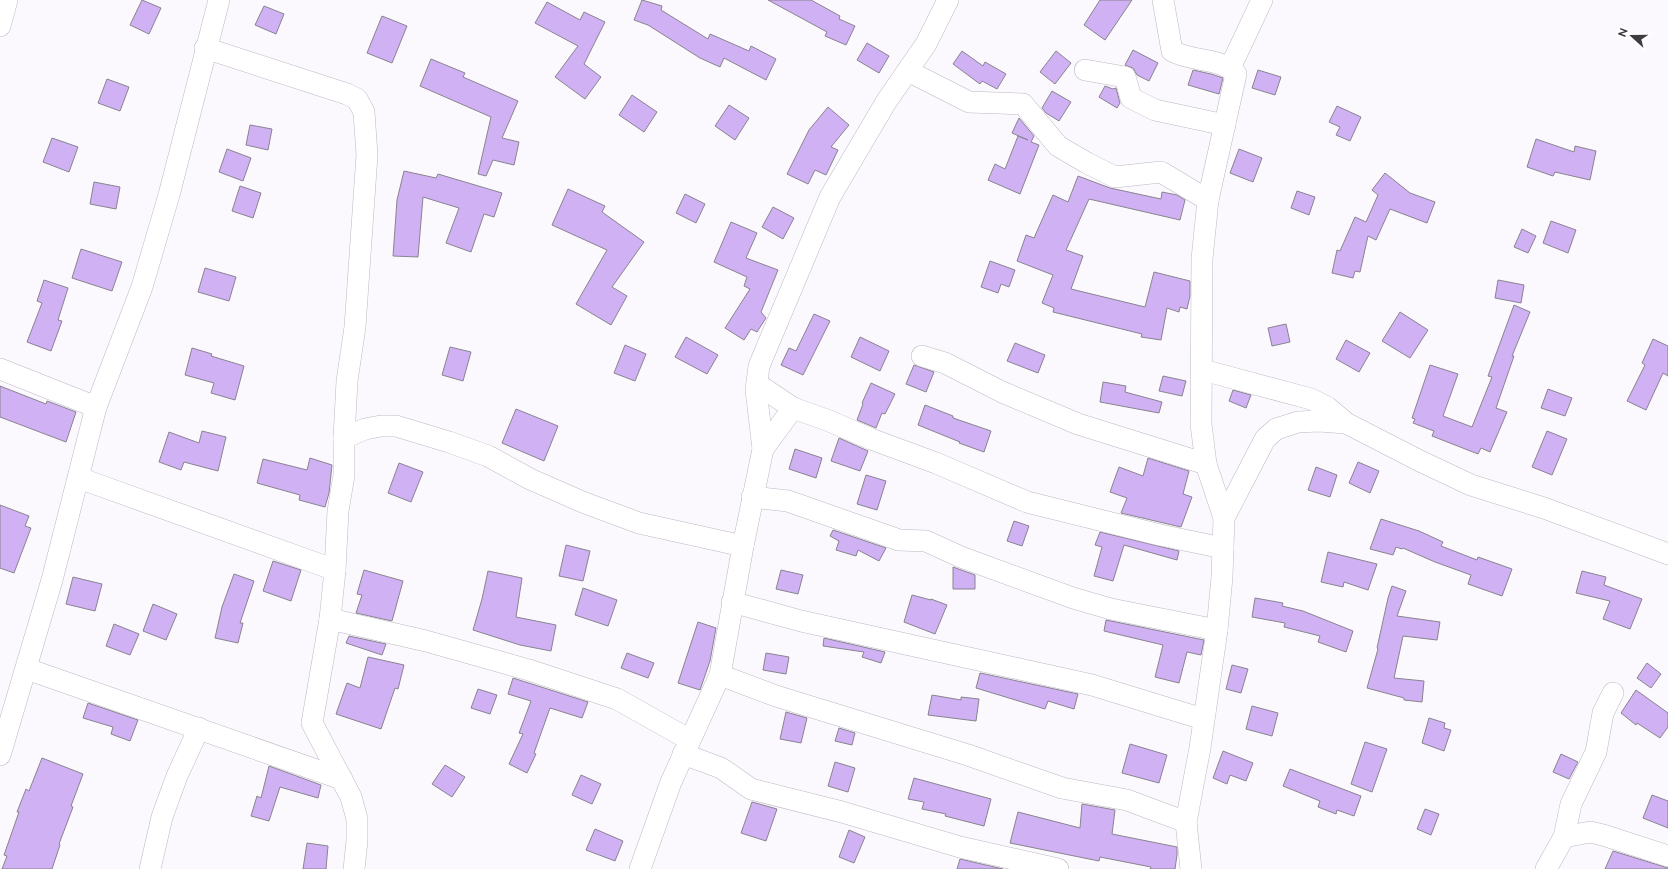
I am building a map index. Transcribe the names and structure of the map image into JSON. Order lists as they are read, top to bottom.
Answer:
{
  "north": "left"
}
